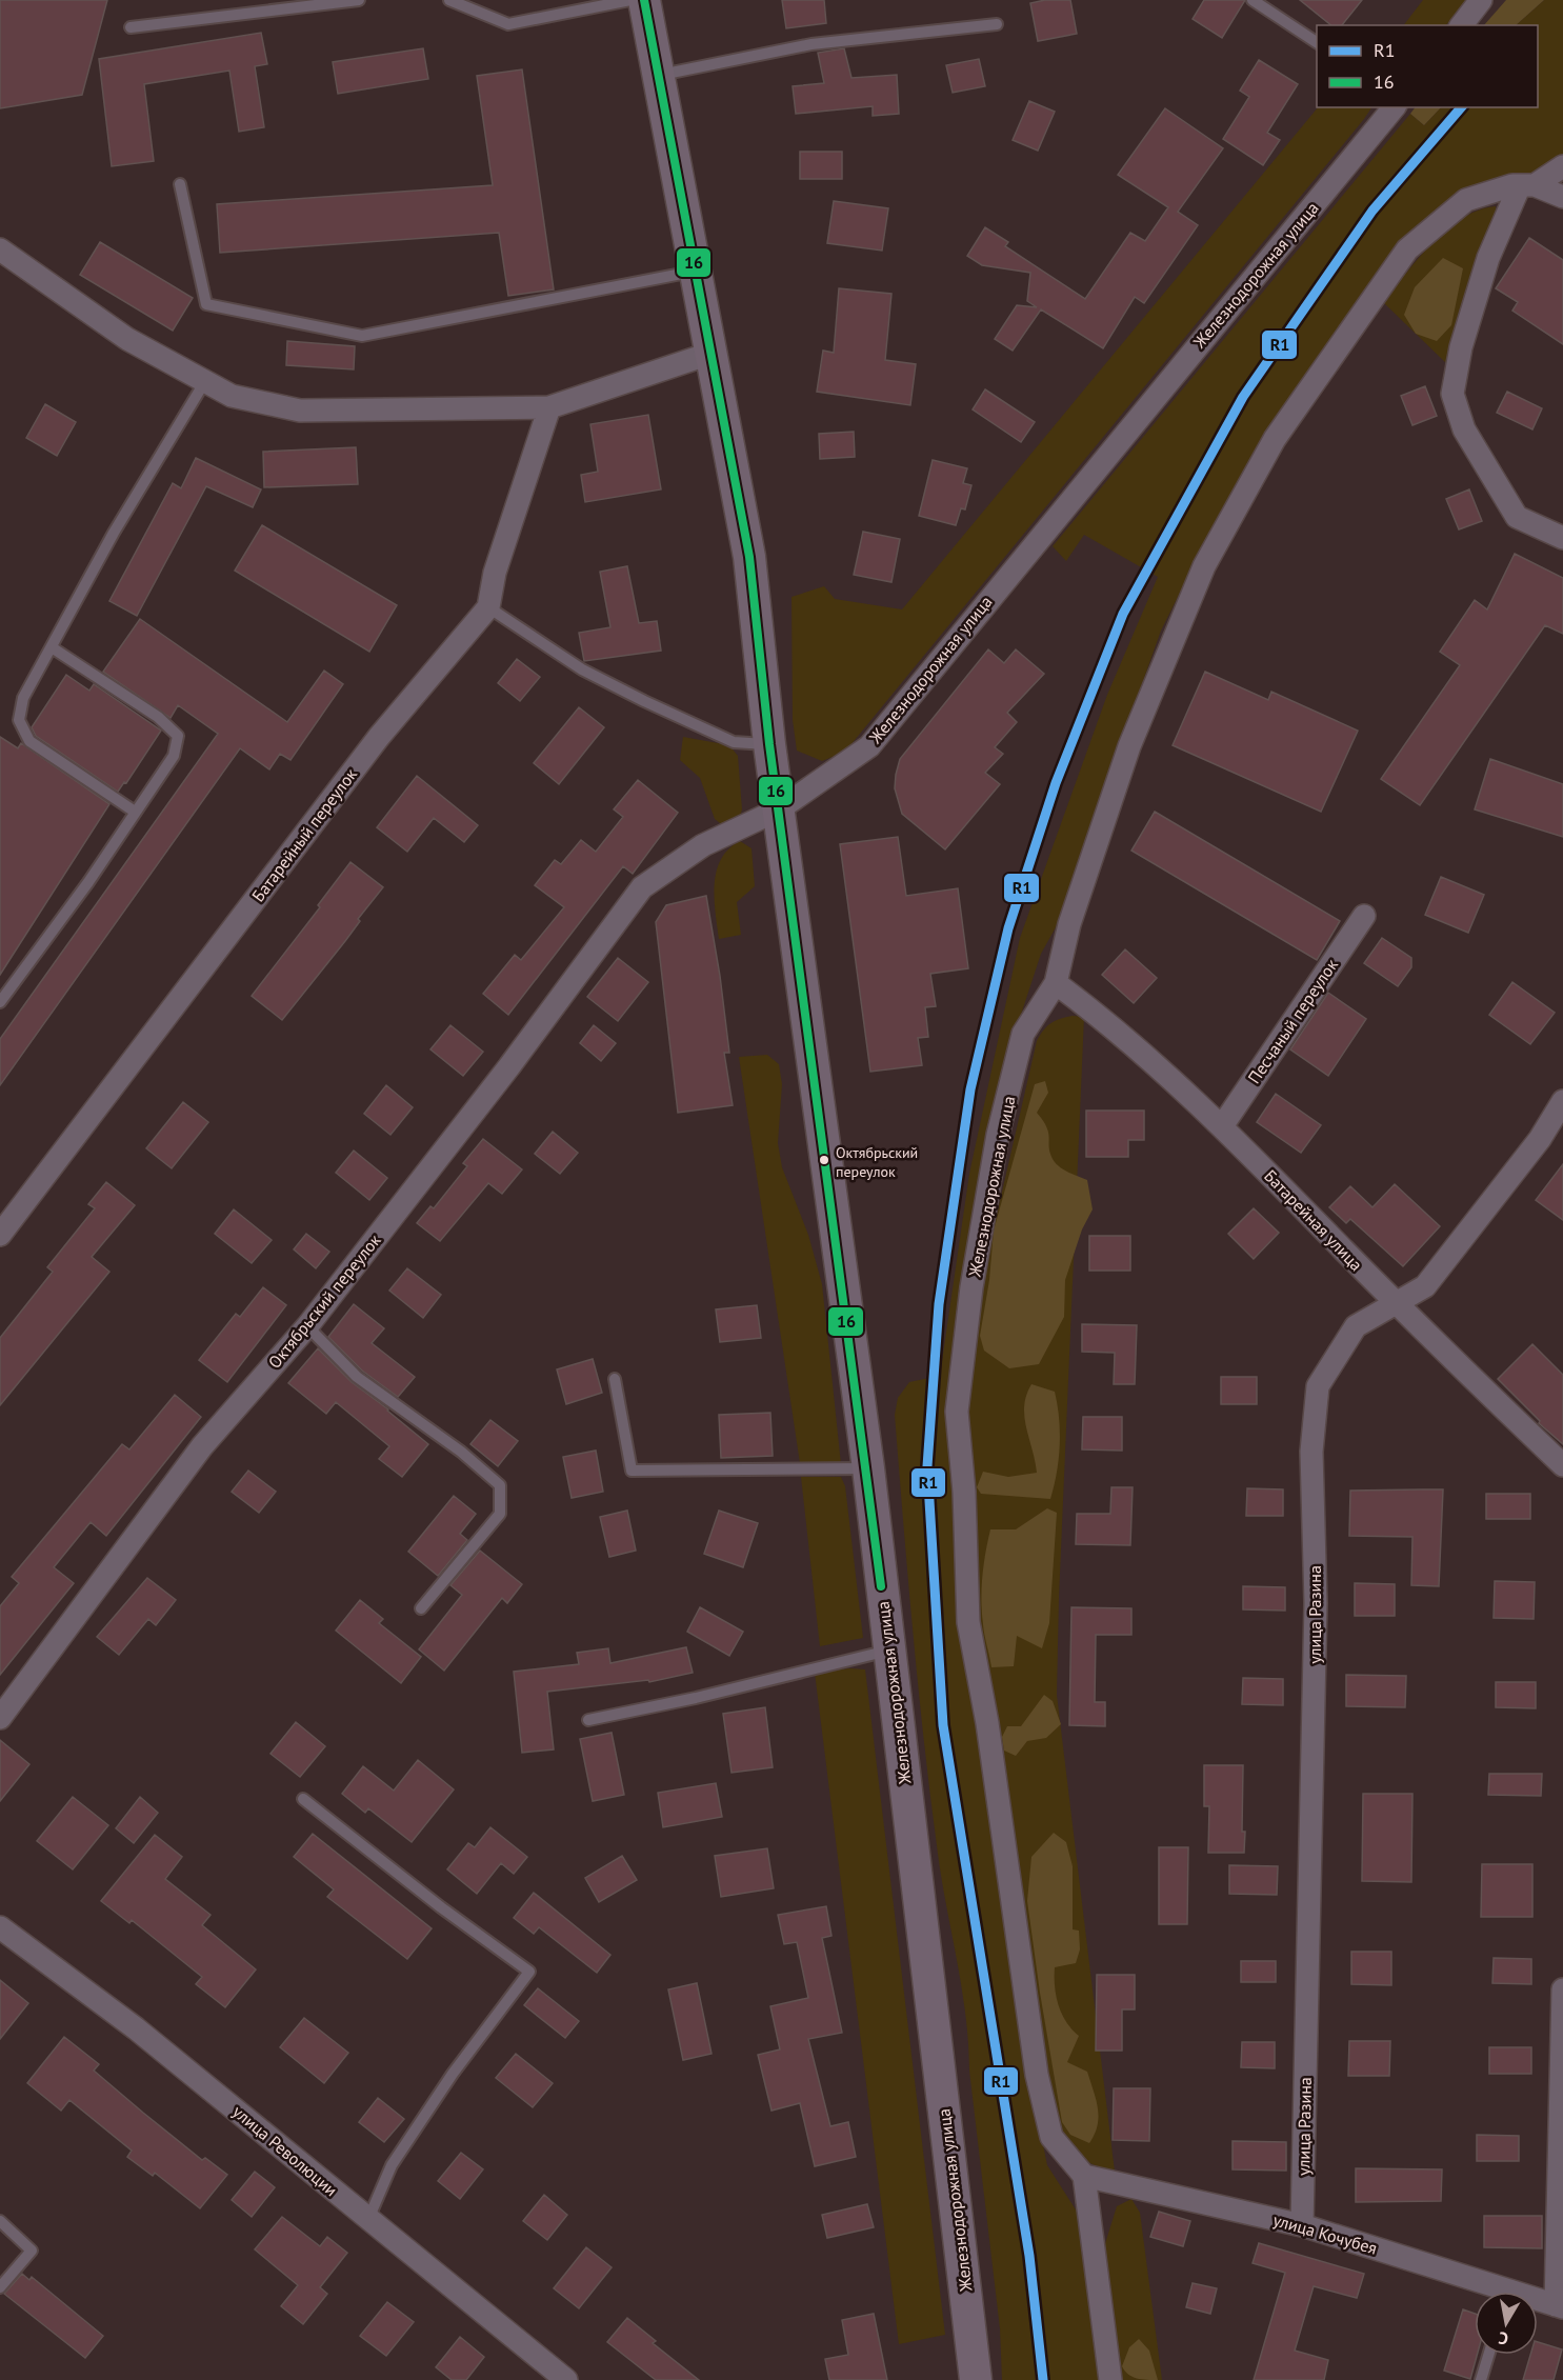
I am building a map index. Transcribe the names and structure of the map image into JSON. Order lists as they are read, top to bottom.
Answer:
{
  "streets": {
    "main road": ["Железнодорожная улица"],
    "street": [
      "Батарейный переулок",
      "Песчаный переулок",
      "Батарейная улица",
      "Октябрьский переулок",
      "улица Разина",
      "улица Революции",
      "улица Кочубея"
    ]
  },
  "crossings": [
    ["Железнодорожная улица", "Батарейная улица"],
    ["Железнодорожная улица", "Октябрьский переулок"],
    ["Железнодорожная улица", "улица Кочубея"],
    ["Песчаный переулок", "Батарейная улица"],
    ["Батарейная улица", "улица Разина"],
    ["улица Разина", "улица Кочубея"]
  ],
  "places": ["Октябрьский переулок"],
  "lines": ["transit line 16", "transit line R1"],
  "legend": ["R1", "16"],
  "north": "bottom"
}
